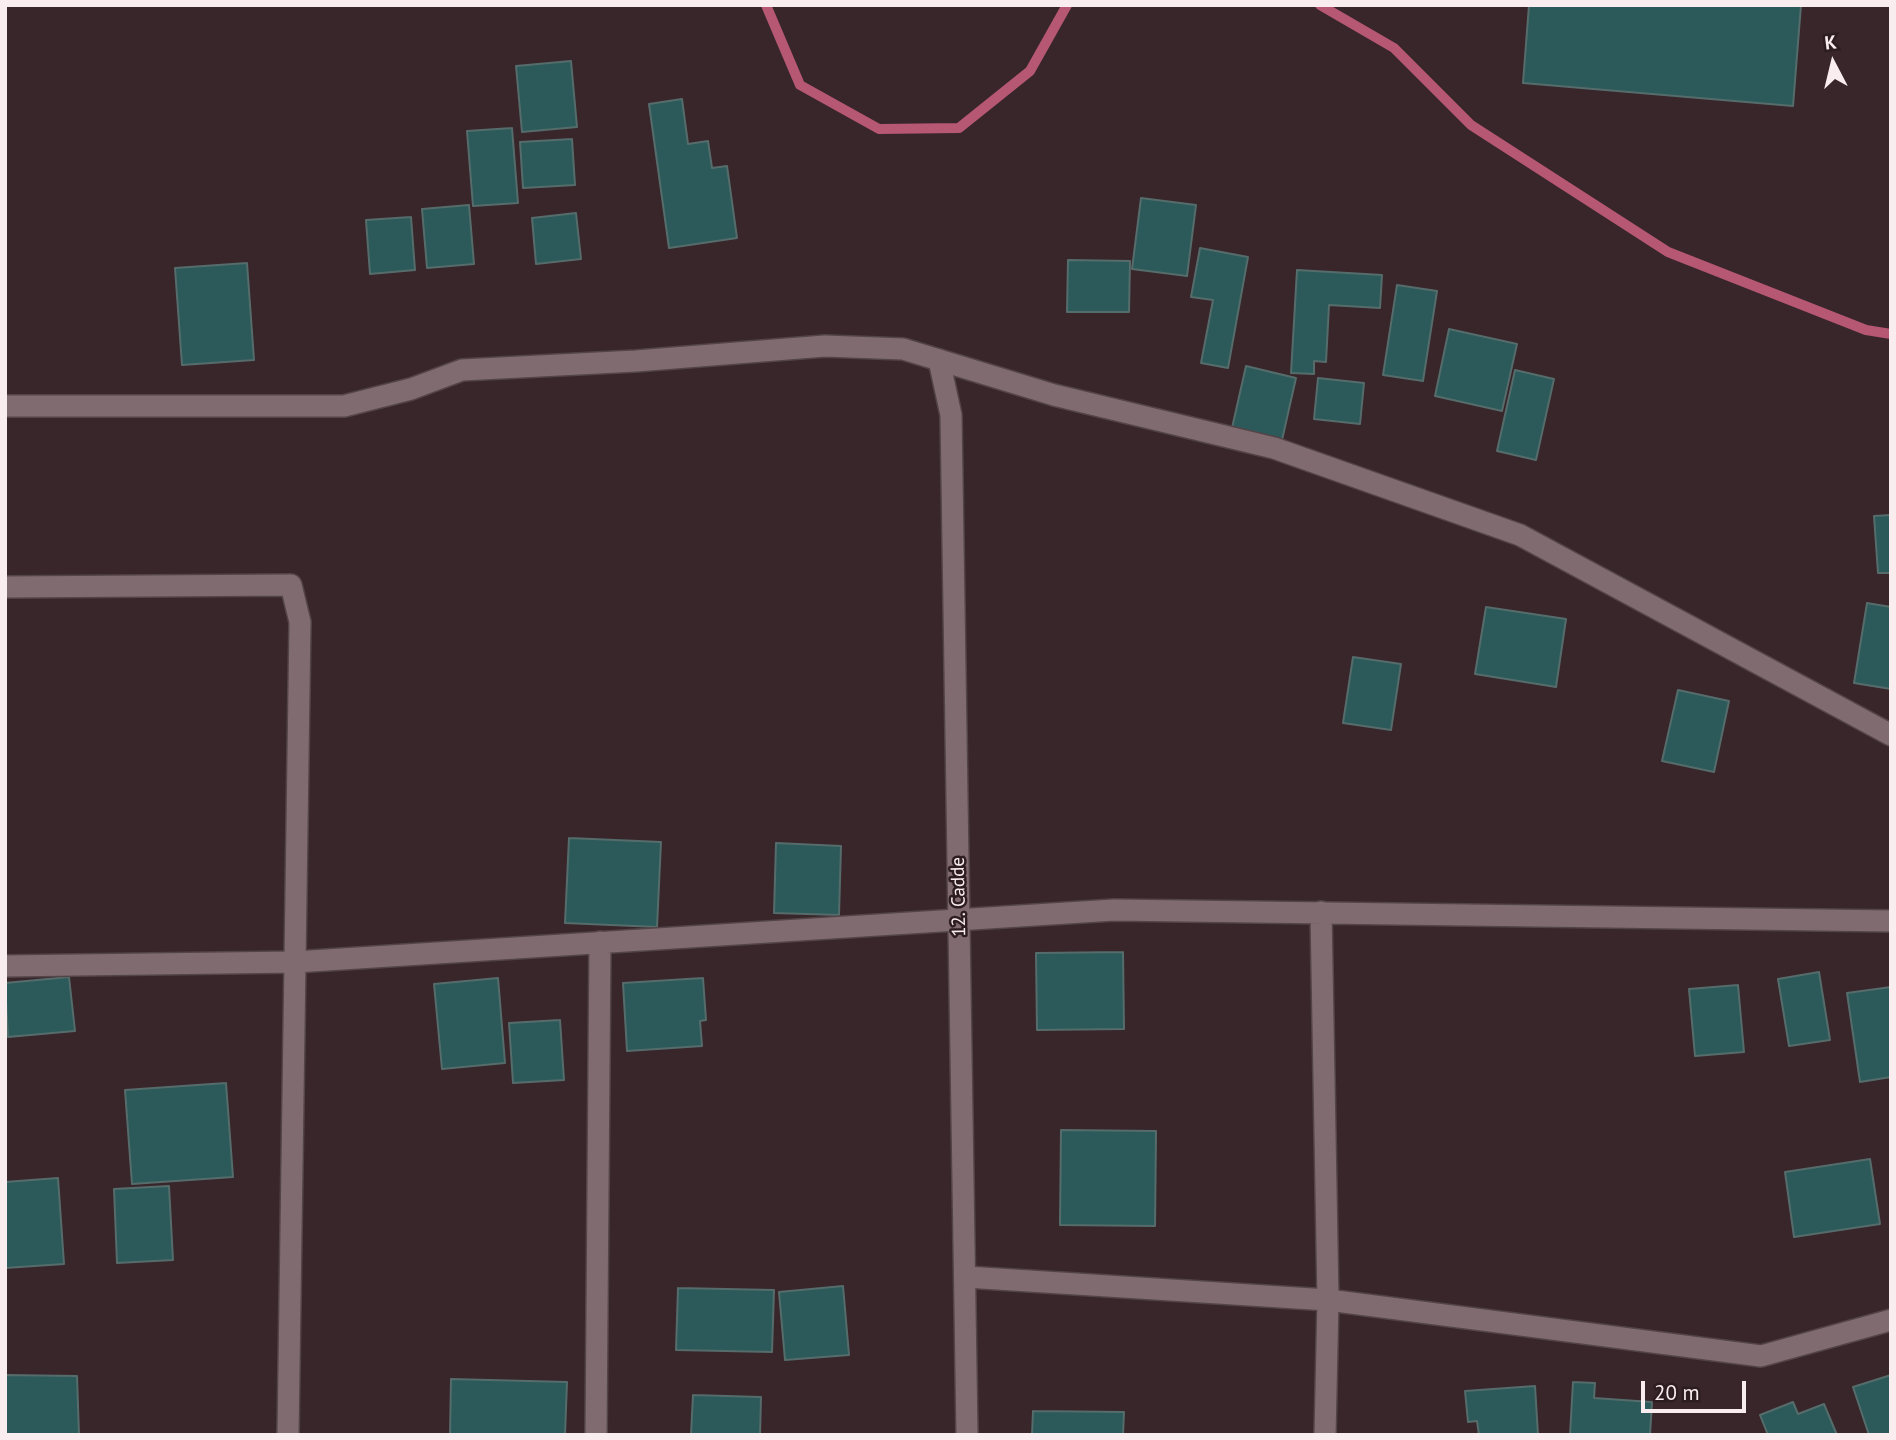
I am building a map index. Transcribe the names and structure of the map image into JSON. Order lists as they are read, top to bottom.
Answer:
{
  "streets": {
    "street": ["12. Cadde"]
  },
  "scale_bar": "20 m",
  "north": "top"
}
